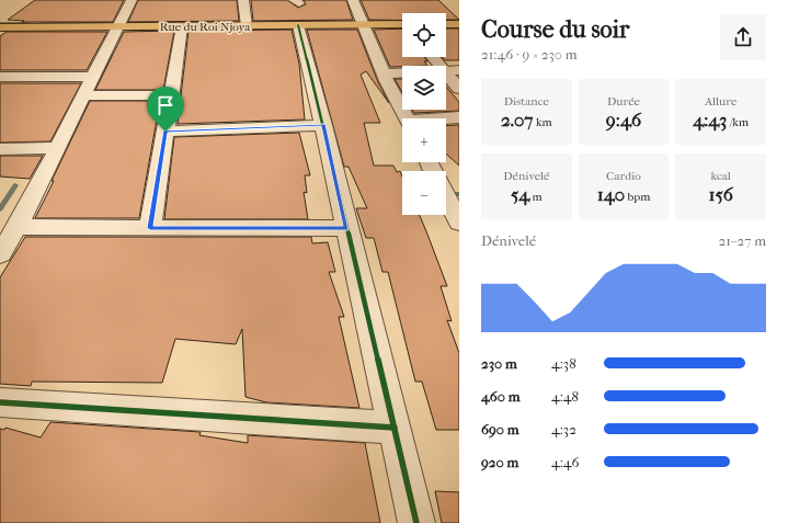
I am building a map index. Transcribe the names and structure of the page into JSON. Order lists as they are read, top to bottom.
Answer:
{
  "streets": {
    "main road": ["Rue du Roi Njoya"]
  },
  "page": {
    "heading": ["Course du soir", "21:46 · 9 × 230 m"],
    "map_buttons": ["+", "−"],
    "stats": [
      ["Distance", "2.07 km"],
      ["Durée", "9:46"],
      ["Allure", "4:43 /km"],
      ["Dénivelé", "54 m"],
      ["Cardio", "140 bpm"],
      ["kcal", "156"]
    ],
    "chart": ["Dénivelé", "21–27 m"],
    "list": [
      {
        "name": "230 m",
        "note": "4:38"
      },
      {
        "name": "460 m",
        "note": "4:48"
      },
      {
        "name": "690 m",
        "note": "4:32"
      },
      {
        "name": "920 m",
        "note": "4:46"
      }
    ]
  }
}
